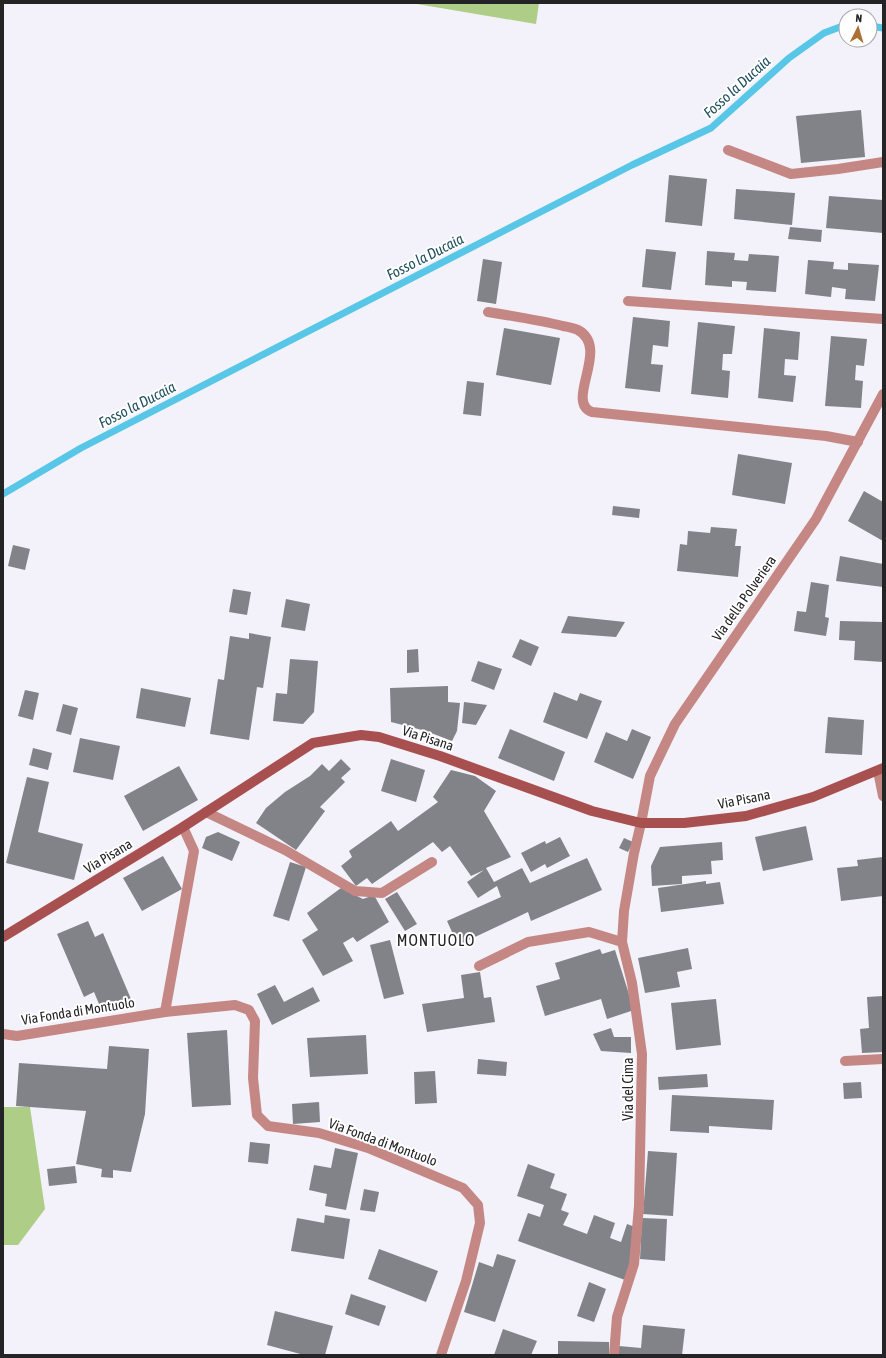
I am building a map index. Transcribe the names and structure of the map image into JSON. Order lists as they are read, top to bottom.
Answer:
{
  "streets": {
    "main road": ["Via Pisana"],
    "street": ["Via della Polveriera", "Via Fonda di Montuolo", "Via del Cima"]
  },
  "crossings": [
    ["Via della Polveriera", "Via Pisana"],
    ["Via della Polveriera", "Via del Cima"],
    ["Via Pisana", "Via del Cima"]
  ],
  "districts": ["MONTUOLO"],
  "water": ["Fosso la Ducaia"],
  "north": "top"
}
